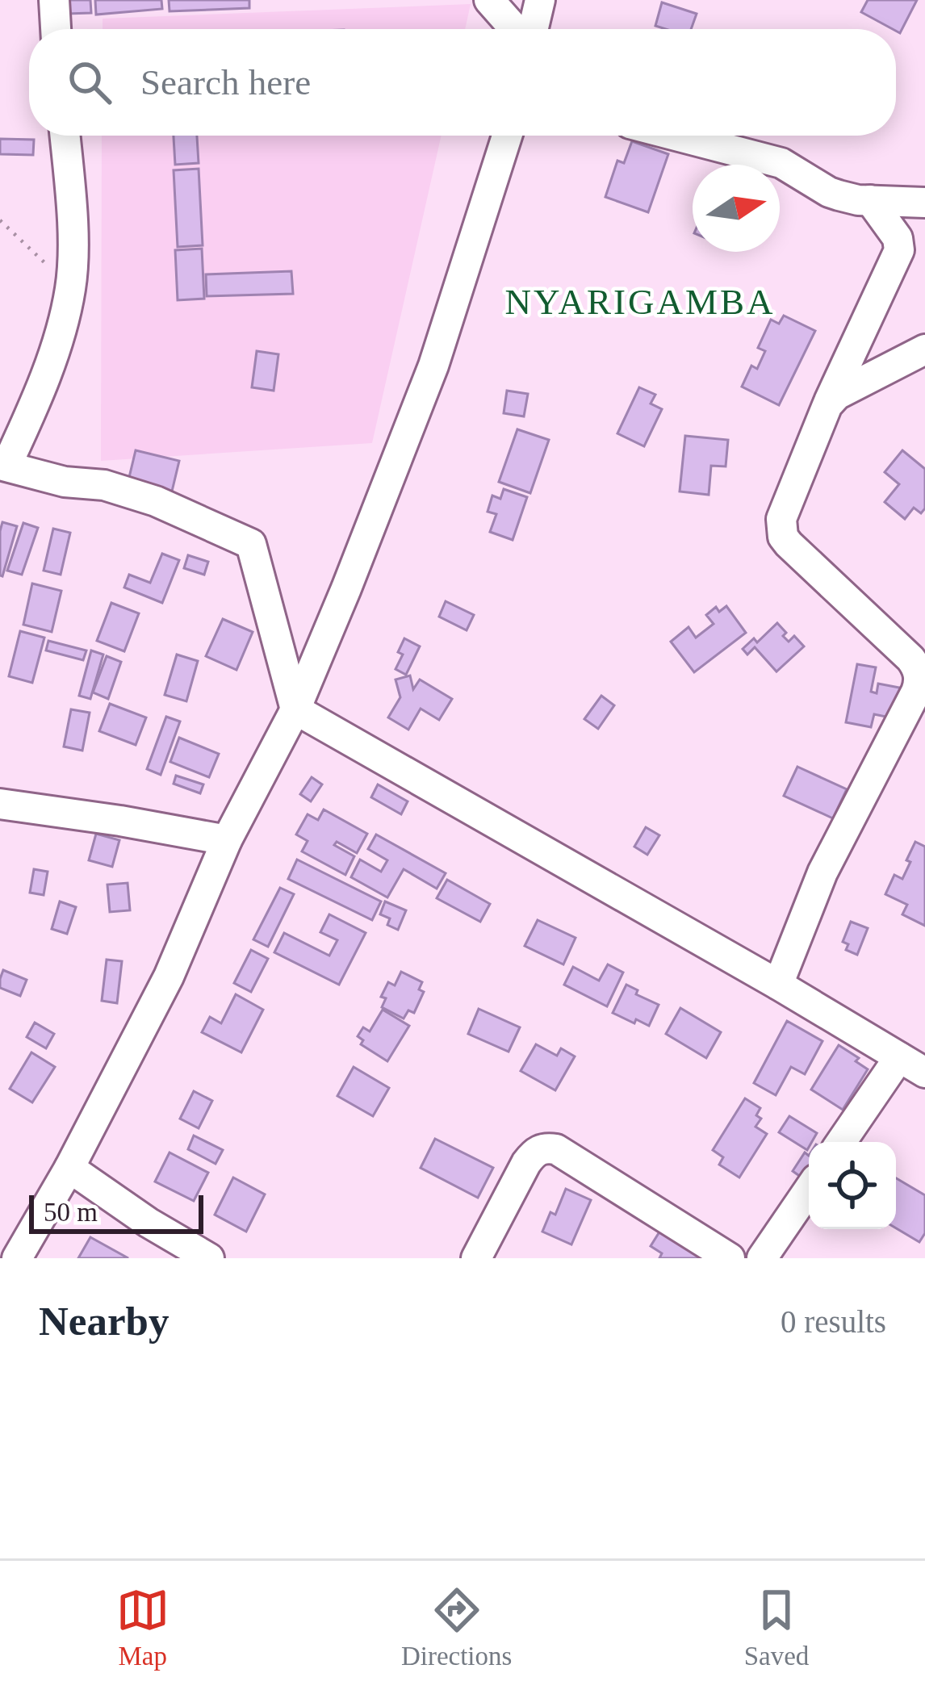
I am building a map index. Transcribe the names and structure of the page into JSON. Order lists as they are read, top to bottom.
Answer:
{
  "districts": ["NYARIGAMBA"],
  "scale_bar": "50 m",
  "north": "right",
  "page": {
    "search": "Search here",
    "scale": "50 m",
    "heading": ["Nearby", "0 results"],
    "nav": ["Map", "Directions", "Saved"]
  }
}
